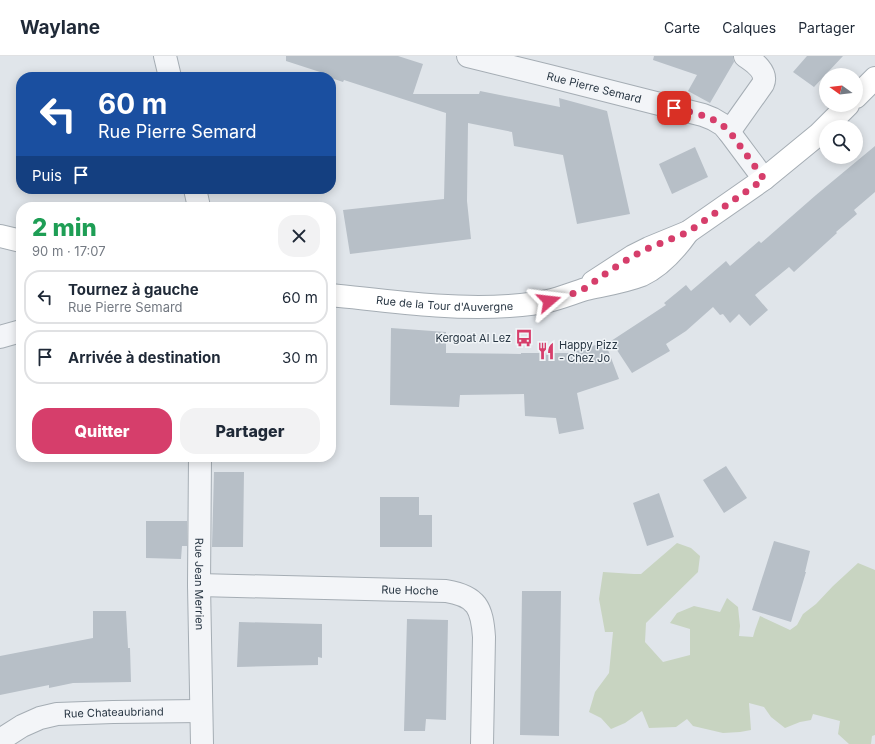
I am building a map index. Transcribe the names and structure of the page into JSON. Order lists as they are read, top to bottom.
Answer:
{
  "streets": {
    "street": [
      "Rue Pierre Semard",
      "Rue de la Tour d'Auvergne",
      "Rue Jean Merrien",
      "Rue Hoche",
      "Rue Chateaubriand"
    ]
  },
  "crossings": [
    ["Rue Pierre Semard", "Rue de la Tour d'Auvergne"],
    ["Rue Jean Merrien", "Rue Hoche"],
    ["Rue Jean Merrien", "Rue Chateaubriand"]
  ],
  "places": {
    "bus stop": ["Kergoat Al Lez"],
    "restaurant": ["Happy Pizz - Chez Jo"]
  },
  "north": "left",
  "page": {
    "header": "Waylane",
    "nav": ["Carte", "Calques", "Partager"],
    "turn": ["60 m", "Rue Pierre Semard"],
    "then": "Puis",
    "heading": ["2 min", "90 m · 17:07"],
    "list": [
      {
        "name": "Tournez à gauche",
        "note": "Rue Pierre Semard",
        "value": "60 m"
      },
      {
        "name": "Arrivée à destination",
        "value": "30 m"
      }
    ],
    "buttons": ["Quitter", "Partager"]
  }
}
